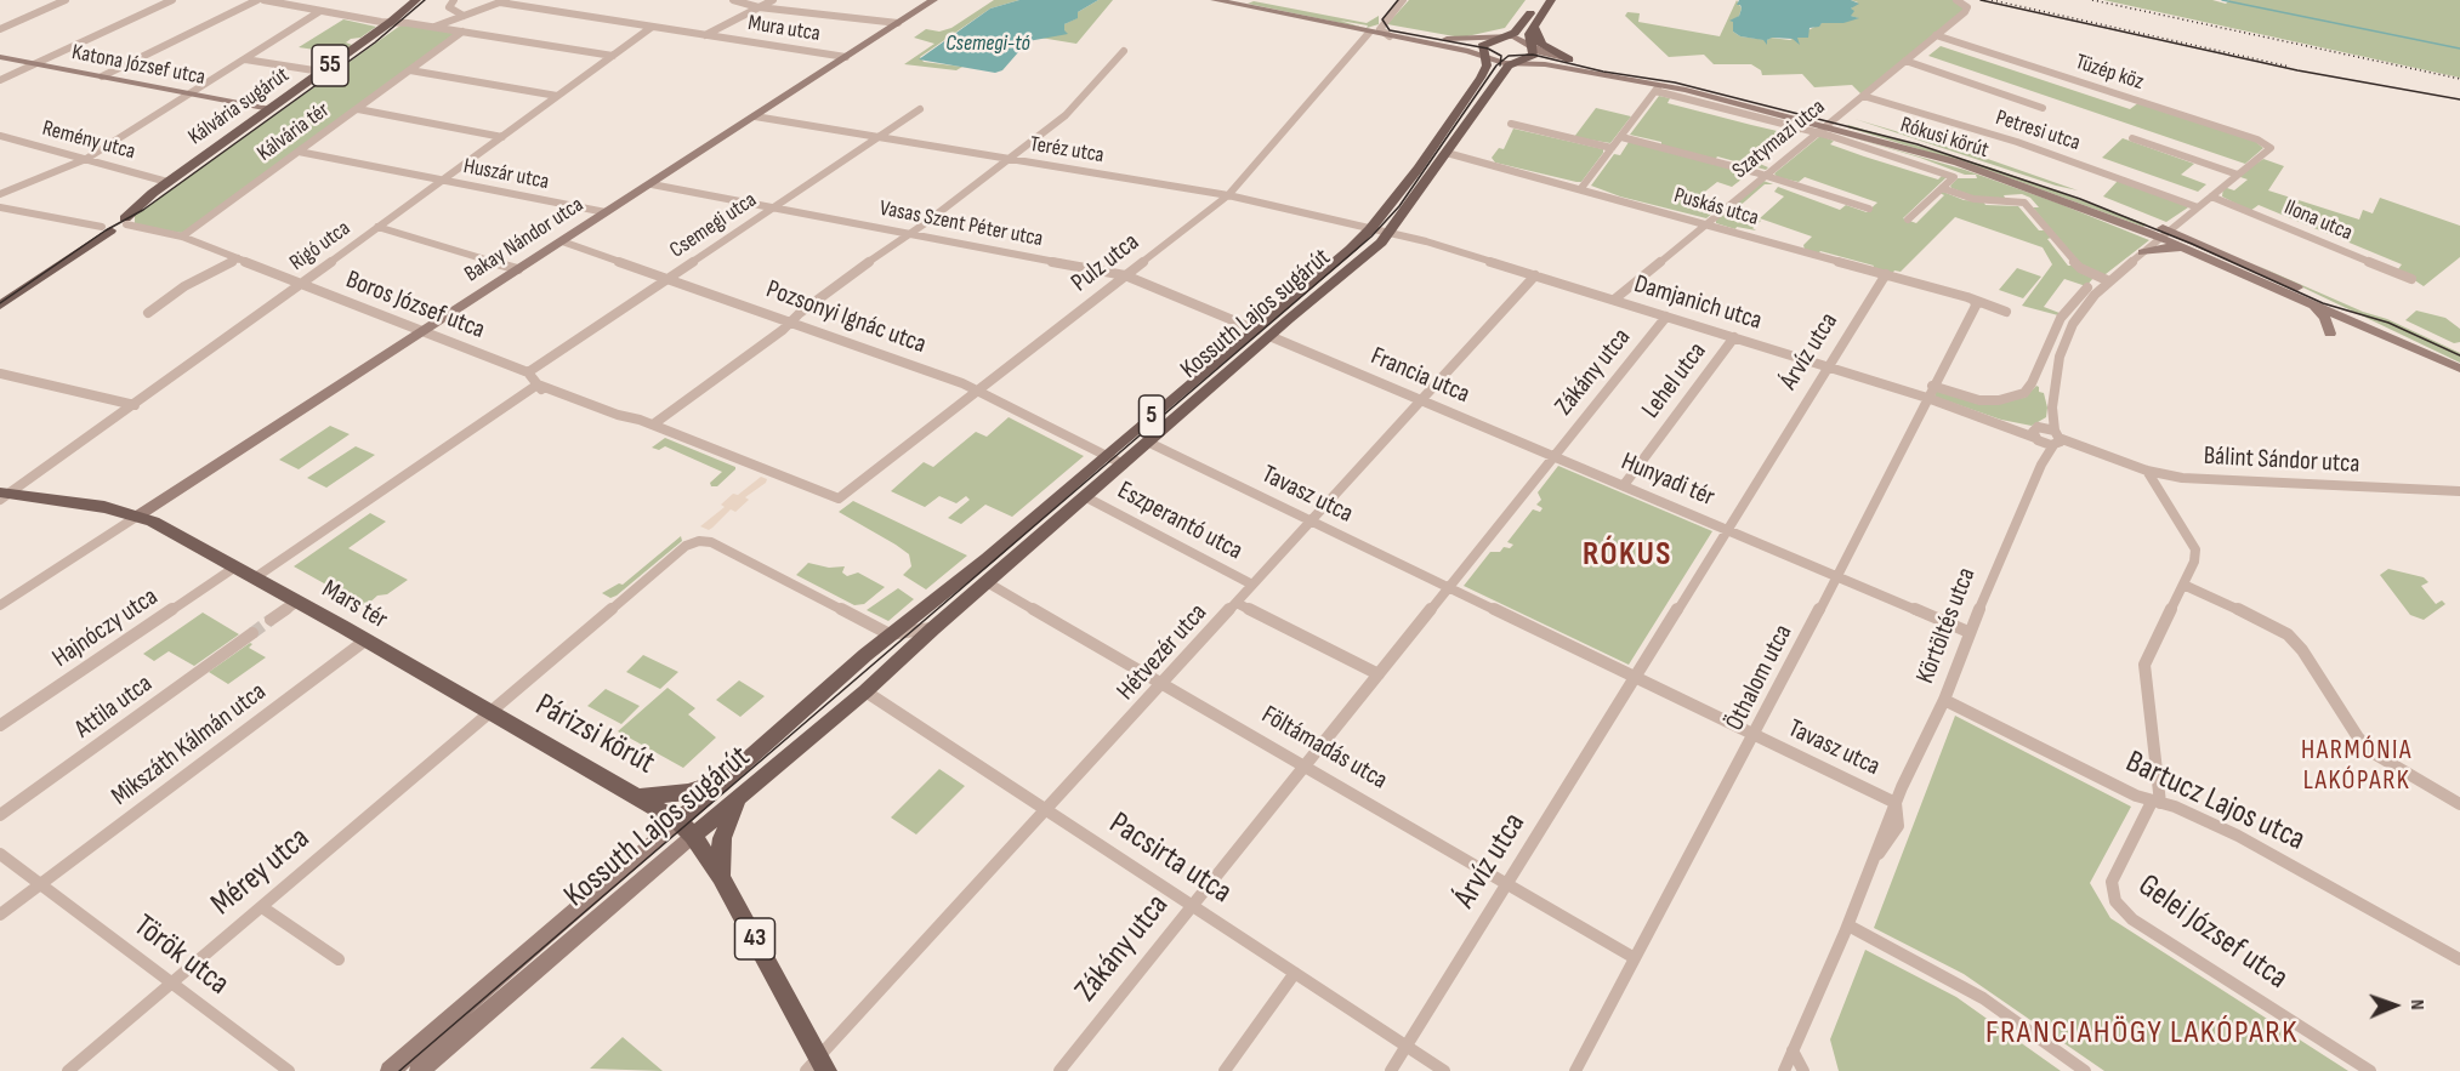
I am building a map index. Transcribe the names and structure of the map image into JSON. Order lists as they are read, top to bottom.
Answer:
{
  "streets": {
    "main road": [
      "Katona József utca",
      "55",
      "Kálvária sugárút",
      "Rókusi körút",
      "Bakay Nándor utca",
      "Kossuth Lajos sugárút",
      "5",
      "Mars tér",
      "Párizsi körút",
      "43"
    ],
    "street": [
      "Mura utca",
      "Tüzép köz",
      "Petresi utca",
      "Kálvária tér",
      "Szatymazi utca",
      "Remény utca",
      "Teréz utca",
      "Huszár utca",
      "Puskás utca",
      "Ilona utca",
      "Vasas Szent Péter utca",
      "Csemegi utca",
      "Rigó utca",
      "Pulz utca",
      "Damjanich utca",
      "Boros József utca",
      "Pozsonyi Ignác utca",
      "Árvíz utca",
      "Zákány utca",
      "Francia utca",
      "Lehel utca",
      "Bálint Sándor utca",
      "Hunyadi tér",
      "Tavasz utca",
      "Eszperantó utca",
      "Körtöltés utca",
      "Hajnóczy utca",
      "Hétvezér utca",
      "Öthalom utca",
      "Attila utca",
      "Mikszáth Kálmán utca",
      "Föltámadás utca",
      "Bartucz Lajos utca",
      "Pacsirta utca",
      "Mérey utca",
      "Gelei József utca",
      "Török utca"
    ]
  },
  "crossings": [
    ["Mura utca", "Bakay Nándor utca"],
    ["Mura utca", "Rigó utca"],
    ["Katona József utca", "Kálvária sugárút"],
    ["Tüzép köz", "Szatymazi utca"],
    ["Kálvária sugárút", "Remény utca"],
    ["Kálvária sugárút", "Boros József utca"],
    ["Petresi utca", "Szatymazi utca"],
    ["Kálvária tér", "Boros József utca"],
    ["Rókusi körút", "Szatymazi utca"],
    ["Rókusi körút", "Pulz utca"],
    ["Rókusi körút", "Kossuth Lajos sugárút"],
    ["Szatymazi utca", "Puskás utca"],
    ["Szatymazi utca", "Damjanich utca"],
    ["Teréz utca", "Csemegi utca"],
    ["Teréz utca", "Bakay Nándor utca"],
    ["Teréz utca", "Pulz utca"],
    ["Teréz utca", "Kossuth Lajos sugárút"],
    ["Huszár utca", "Bakay Nándor utca"],
    ["Huszár utca", "Rigó utca"],
    ["Puskás utca", "Kossuth Lajos sugárút"],
    ["Puskás utca", "Árvíz utca"],
    ["Puskás utca", "Öthalom utca"],
    ["Vasas Szent Péter utca", "Csemegi utca"],
    ["Vasas Szent Péter utca", "Bakay Nándor utca"],
    ["Vasas Szent Péter utca", "Pulz utca"],
    ["Vasas Szent Péter utca", "Kossuth Lajos sugárút"],
    ["Vasas Szent Péter utca", "Francia utca"],
    ["Csemegi utca", "Boros József utca"],
    ["Csemegi utca", "Pozsonyi Ignác utca"],
    ["Bakay Nándor utca", "Boros József utca"],
    ["Bakay Nándor utca", "Pozsonyi Ignác utca"],
    ["Bakay Nándor utca", "Mars tér"],
    ["Rigó utca", "Boros József utca"],
    ["Rigó utca", "Mars tér"],
    ["Pulz utca", "Pozsonyi Ignác utca"],
    ["Damjanich utca", "Kossuth Lajos sugárút"],
    ["Damjanich utca", "Árvíz utca"],
    ["Damjanich utca", "Zákány utca"],
    ["Damjanich utca", "Lehel utca"],
    ["Damjanich utca", "Hétvezér utca"],
    ["Damjanich utca", "Öthalom utca"],
    ["Kossuth Lajos sugárút", "Pozsonyi Ignác utca"],
    ["Kossuth Lajos sugárút", "Francia utca"],
    ["Kossuth Lajos sugárút", "5"],
    ["Kossuth Lajos sugárút", "Tavasz utca"],
    ["Kossuth Lajos sugárút", "Eszperantó utca"],
    ["Kossuth Lajos sugárút", "Párizsi körút"],
    ["Kossuth Lajos sugárút", "Föltámadás utca"],
    ["Kossuth Lajos sugárút", "Pacsirta utca"],
    ["Árvíz utca", "Hunyadi tér"],
    ["Árvíz utca", "Tavasz utca"],
    ["Árvíz utca", "Föltámadás utca"],
    ["Árvíz utca", "Pacsirta utca"],
    ["Zákány utca", "Francia utca"],
    ["Zákány utca", "Hunyadi tér"],
    ["Zákány utca", "Tavasz utca"],
    ["Zákány utca", "Föltámadás utca"],
    ["Zákány utca", "Pacsirta utca"],
    ["Francia utca", "Hunyadi tér"],
    ["Francia utca", "Hétvezér utca"],
    ["Lehel utca", "Hunyadi tér"],
    ["5", "Párizsi körút"],
    ["Bálint Sándor utca", "Körtöltés utca"],
    ["Hunyadi tér", "Tavasz utca"],
    ["Tavasz utca", "Körtöltés utca"],
    ["Tavasz utca", "Hétvezér utca"],
    ["Tavasz utca", "Öthalom utca"],
    ["Eszperantó utca", "Hétvezér utca"],
    ["Mars tér", "Hajnóczy utca"],
    ["Mars tér", "Párizsi körút"],
    ["Mars tér", "Mikszáth Kálmán utca"],
    ["Mars tér", "Mérey utca"],
    ["Körtöltés utca", "Bartucz Lajos utca"],
    ["Hétvezér utca", "Párizsi körút"],
    ["Hétvezér utca", "Föltámadás utca"],
    ["Hétvezér utca", "Pacsirta utca"],
    ["Öthalom utca", "Föltámadás utca"],
    ["Párizsi körút", "Mérey utca"],
    ["Mikszáth Kálmán utca", "Török utca"],
    ["Bartucz Lajos utca", "Gelei József utca"],
    ["Mérey utca", "Török utca"]
  ],
  "districts": ["RÓKUS", "HARMÓNIA LAKÓPARK", "FRANCIAHÖGY LAKÓPARK"],
  "water": ["Csemegi-tó"],
  "north": "right"
}
